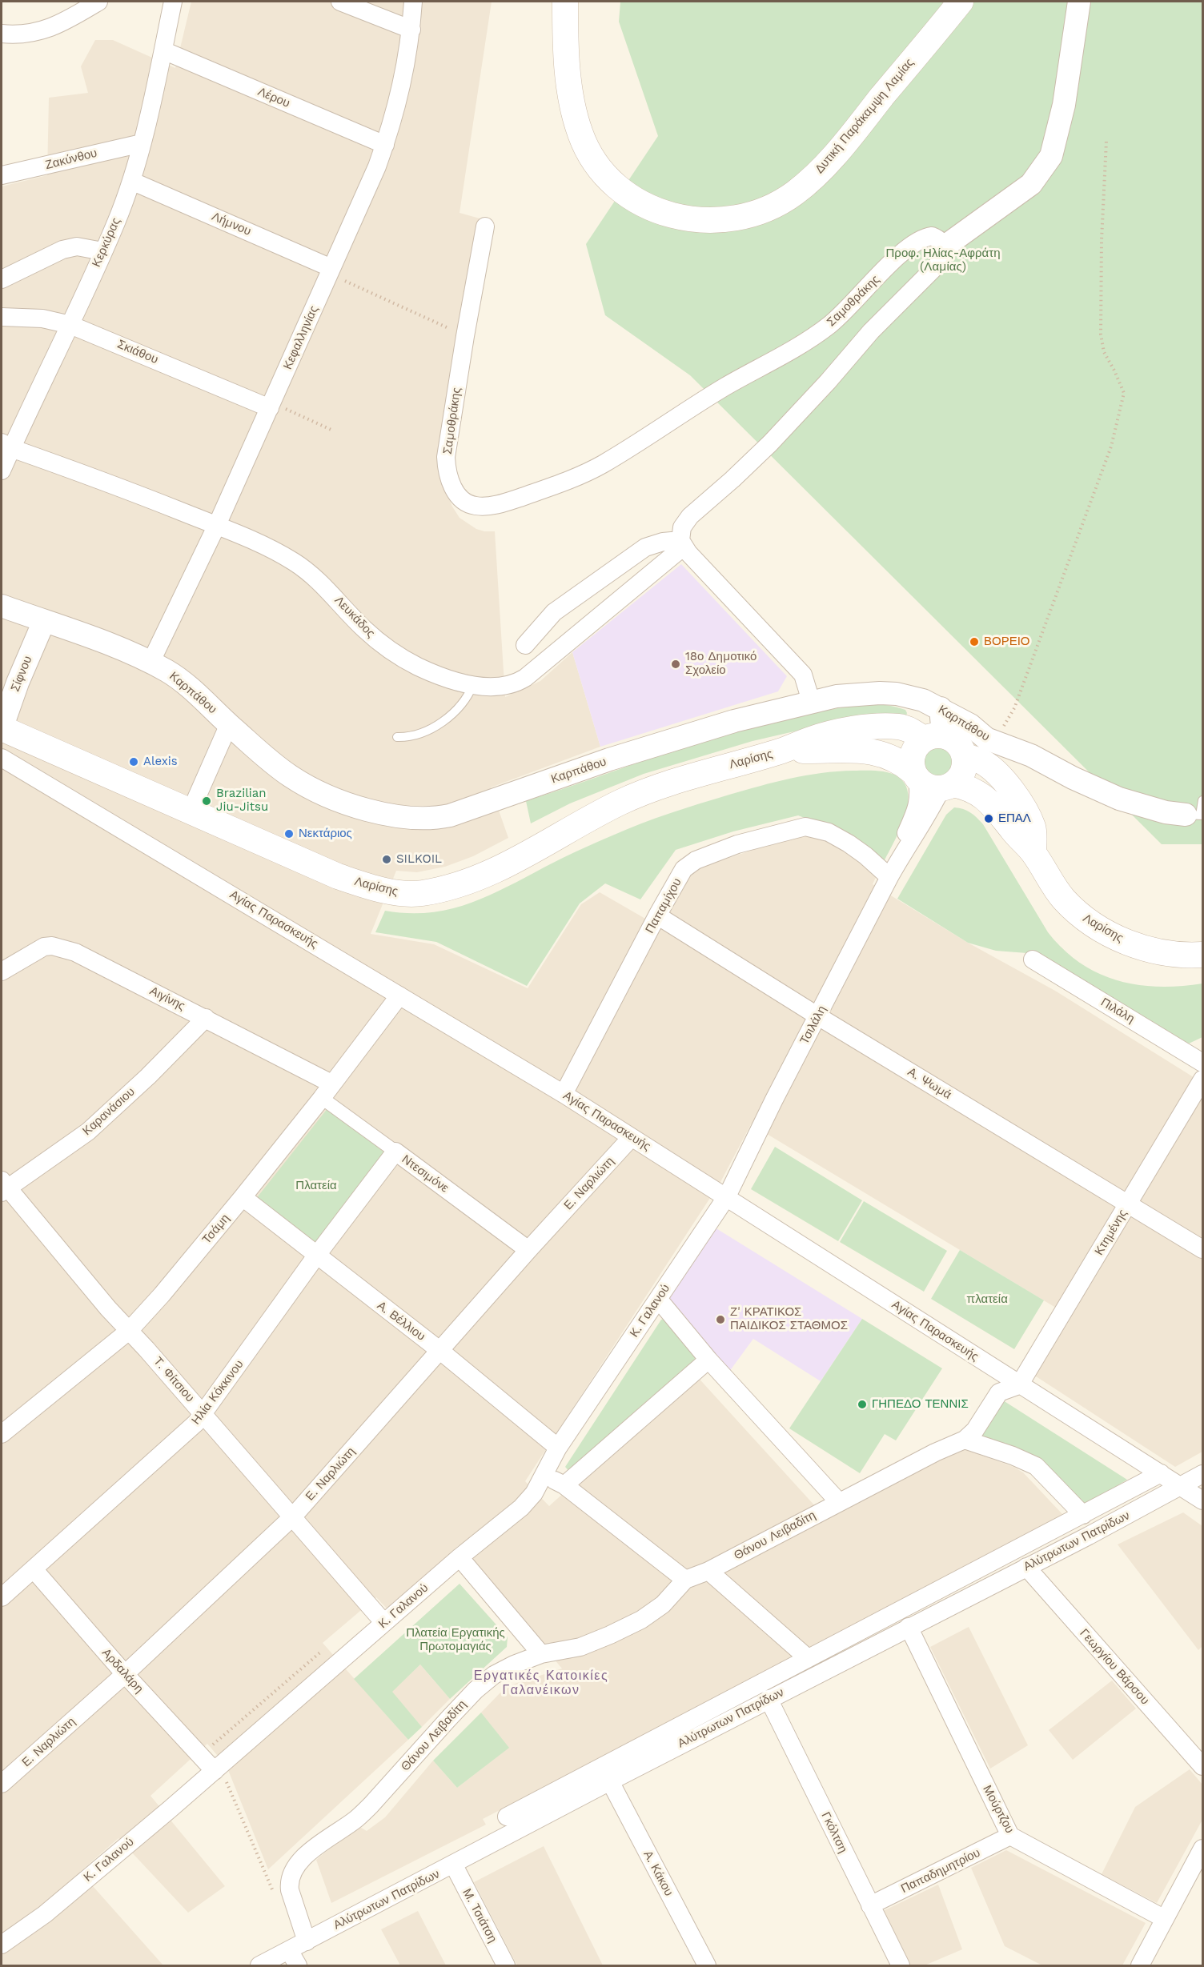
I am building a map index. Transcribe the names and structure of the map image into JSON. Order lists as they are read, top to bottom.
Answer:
{
  "streets": {
    "main road": ["Δυτική Παράκαμψη Λαμίας", "Λαρίσης"],
    "street": [
      "Λέρου",
      "Ζακύνθου",
      "Λήμνου",
      "Κερκύρας",
      "Σαμοθράκης",
      "Κεφαλληνίας",
      "Σκιάθου",
      "Λευκάδος",
      "Σίφνου",
      "Καρπάθου",
      "Παπαμίχου",
      "Αγίας Παρασκευής",
      "Αιγίνης",
      "Πιλάλη",
      "Τσιλάλη",
      "Α. Ψωμά",
      "Καρανάσιου",
      "Ντεσιμόνε",
      "Ε. Ναρλιώτη",
      "Τσάμη",
      "Κτημένης",
      "Κ. Γαλανού",
      "Α. Βέλλιου",
      "Τ. Φίτσιου",
      "Ηλία Κόκκινου",
      "Θάνου Λειβαδίτη",
      "Αλύτρωτων Πατρίδων",
      "Γεωργίου Βάρσου",
      "Αρδαλάρη",
      "Μούρτζου",
      "Γκόλτση",
      "Παπαδημητρίου",
      "Α. Κάκου",
      "Μ. Τσιάτση"
    ]
  },
  "crossings": [
    ["Λέρου", "Κερκύρας"],
    ["Λέρου", "Κεφαλληνίας"],
    ["Ζακύνθου", "Κερκύρας"],
    ["Λήμνου", "Κερκύρας"],
    ["Λήμνου", "Κεφαλληνίας"],
    ["Κερκύρας", "Σκιάθου"],
    ["Κερκύρας", "Λευκάδος"],
    ["Κεφαλληνίας", "Σκιάθου"],
    ["Κεφαλληνίας", "Λευκάδος"],
    ["Κεφαλληνίας", "Καρπάθου"],
    ["Σίφνου", "Καρπάθου"],
    ["Σίφνου", "Λαρίσης"],
    ["Παπαμίχου", "Αγίας Παρασκευής"],
    ["Παπαμίχου", "Τσιλάλη"],
    ["Παπαμίχου", "Α. Ψωμά"],
    ["Αγίας Παρασκευής", "Τσιλάλη"],
    ["Αγίας Παρασκευής", "Ε. Ναρλιώτη"],
    ["Αγίας Παρασκευής", "Τσάμη"],
    ["Αγίας Παρασκευής", "Κτημένης"],
    ["Αγίας Παρασκευής", "Κ. Γαλανού"],
    ["Αγίας Παρασκευής", "Θάνου Λειβαδίτη"],
    ["Αγίας Παρασκευής", "Αλύτρωτων Πατρίδων"],
    ["Αιγίνης", "Καρανάσιου"],
    ["Αιγίνης", "Ντεσιμόνε"],
    ["Αιγίνης", "Τσάμη"],
    ["Τσιλάλη", "Α. Ψωμά"],
    ["Τσιλάλη", "Κ. Γαλανού"],
    ["Α. Ψωμά", "Κτημένης"],
    ["Καρανάσιου", "Τ. Φίτσιου"],
    ["Ντεσιμόνε", "Ε. Ναρλιώτη"],
    ["Ντεσιμόνε", "Τσάμη"],
    ["Ντεσιμόνε", "Ηλία Κόκκινου"],
    ["Ε. Ναρλιώτη", "Α. Βέλλιου"],
    ["Ε. Ναρλιώτη", "Τ. Φίτσιου"],
    ["Ε. Ναρλιώτη", "Αρδαλάρη"],
    ["Τσάμη", "Α. Βέλλιου"],
    ["Τσάμη", "Τ. Φίτσιου"],
    ["Κτημένης", "Θάνου Λειβαδίτη"],
    ["Κ. Γαλανού", "Α. Βέλλιου"],
    ["Κ. Γαλανού", "Τ. Φίτσιου"],
    ["Κ. Γαλανού", "Αρδαλάρη"],
    ["Α. Βέλλιου", "Ηλία Κόκκινου"],
    ["Τ. Φίτσιου", "Ηλία Κόκκινου"],
    ["Ηλία Κόκκινου", "Αρδαλάρη"],
    ["Θάνου Λειβαδίτη", "Αλύτρωτων Πατρίδων"],
    ["Αλύτρωτων Πατρίδων", "Γεωργίου Βάρσου"],
    ["Αλύτρωτων Πατρίδων", "Μούρτζου"],
    ["Αλύτρωτων Πατρίδων", "Γκόλτση"],
    ["Αλύτρωτων Πατρίδων", "Α. Κάκου"],
    ["Αλύτρωτων Πατρίδων", "Μ. Τσιάτση"],
    ["Μούρτζου", "Παπαδημητρίου"],
    ["Γκόλτση", "Παπαδημητρίου"]
  ],
  "districts": ["Εργατικές Κατοικίες Γαλανέικων"],
  "parks": [
    "Προφ. Ηλίας-Αφράτη (Λαμίας)",
    "Πλατεία",
    "πλατεία",
    "Πλατεία Εργατικής Πρωτομαγιάς"
  ],
  "places": [
    "ΒΟΡΕΙΟ",
    "18ο Δημοτικό Σχολείο",
    "Alexis",
    "Brazilian Jiu-Jitsu",
    "ΕΠΑΛ",
    "Νεκτάριος",
    "SILKOIL",
    "Ζ' ΚΡΑΤΙΚΟΣ ΠΑΙΔΙΚΟΣ ΣΤΑΘΜΟΣ",
    "ΓΗΠΕΔΟ ΤΕΝΝΙΣ"
  ]
}
